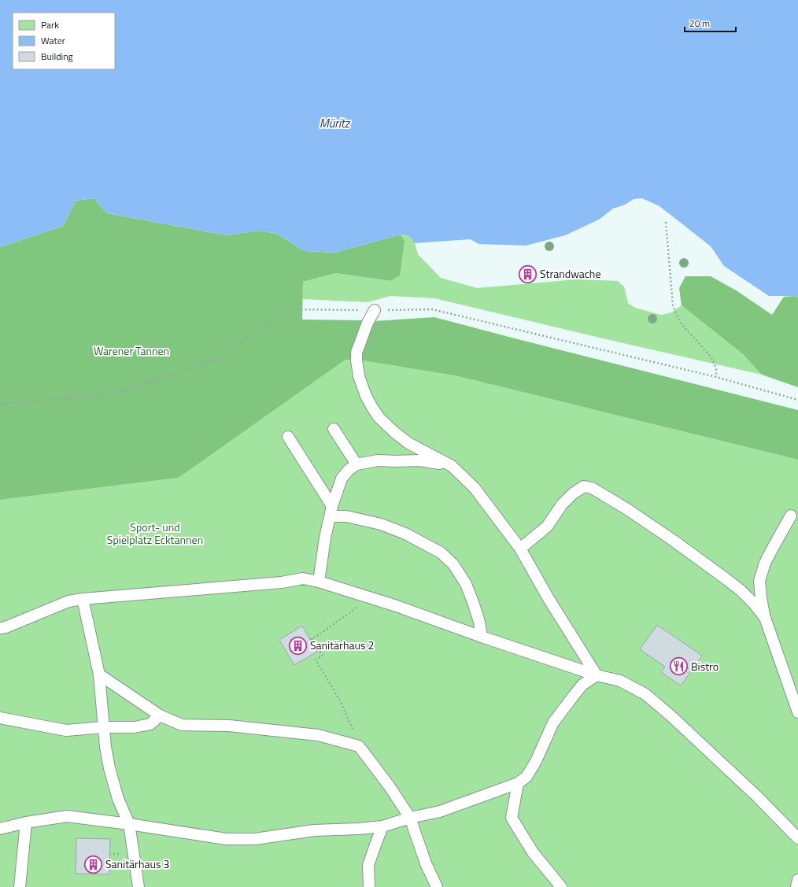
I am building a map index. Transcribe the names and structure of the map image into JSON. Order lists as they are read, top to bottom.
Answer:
{
  "water": ["Müritz"],
  "parks": ["Warener Tannen", "Sport- und Spielplatz Ecktannen"],
  "places": {
    "building": ["Strandwache", "Sanitärhaus 2", "Sanitärhaus 3"],
    "restaurant": ["Bistro"]
  },
  "legend": ["Park", "Water", "Building"],
  "scale_bar": "20 m"
}
